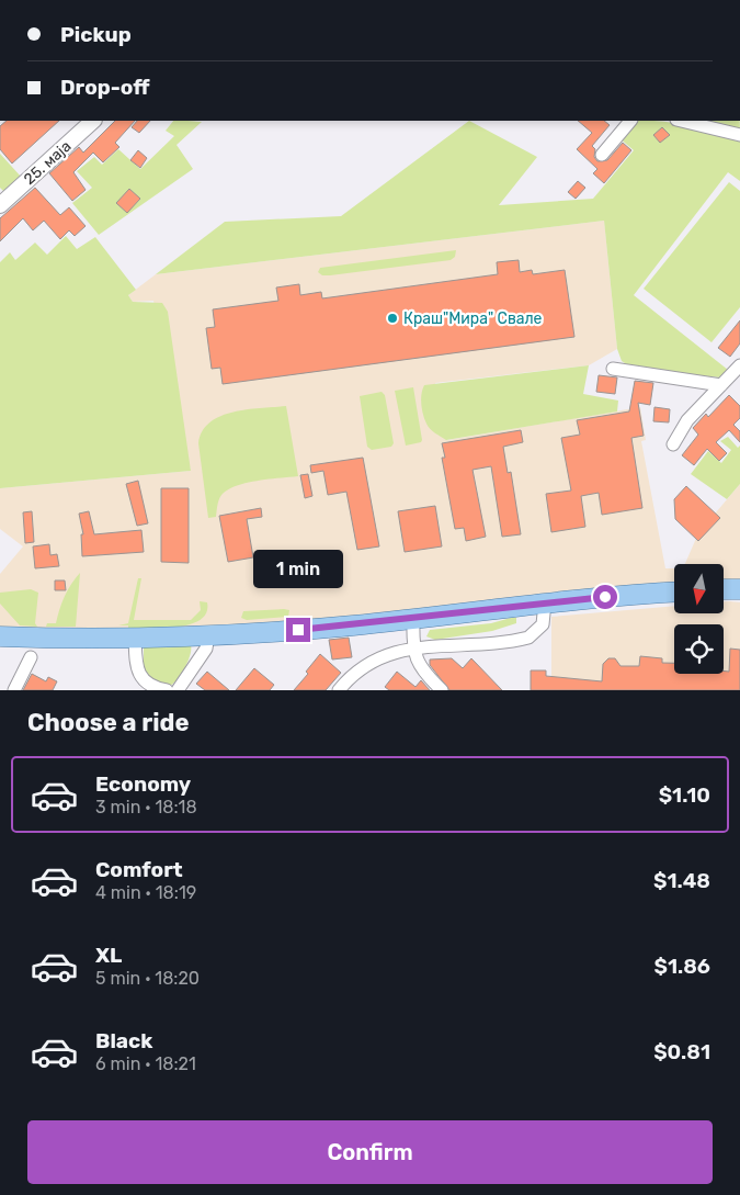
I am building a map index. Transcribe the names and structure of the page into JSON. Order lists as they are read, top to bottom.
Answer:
{
  "streets": {
    "street": ["25. маја"]
  },
  "places": ["Краш\"Мира\" Свале"],
  "north": "bottom",
  "page": {
    "banner": ["Pickup", "Drop-off"],
    "bubble": "1 min",
    "heading": "Choose a ride",
    "list": [
      {
        "name": "Economy",
        "note": "3 min · 18:18",
        "value": "$1.10"
      },
      {
        "name": "Comfort",
        "note": "4 min · 18:19",
        "value": "$1.48"
      },
      {
        "name": "XL",
        "note": "5 min · 18:20",
        "value": "$1.86"
      },
      {
        "name": "Black",
        "note": "6 min · 18:21",
        "value": "$0.81"
      }
    ],
    "buttons": "Confirm"
  }
}
